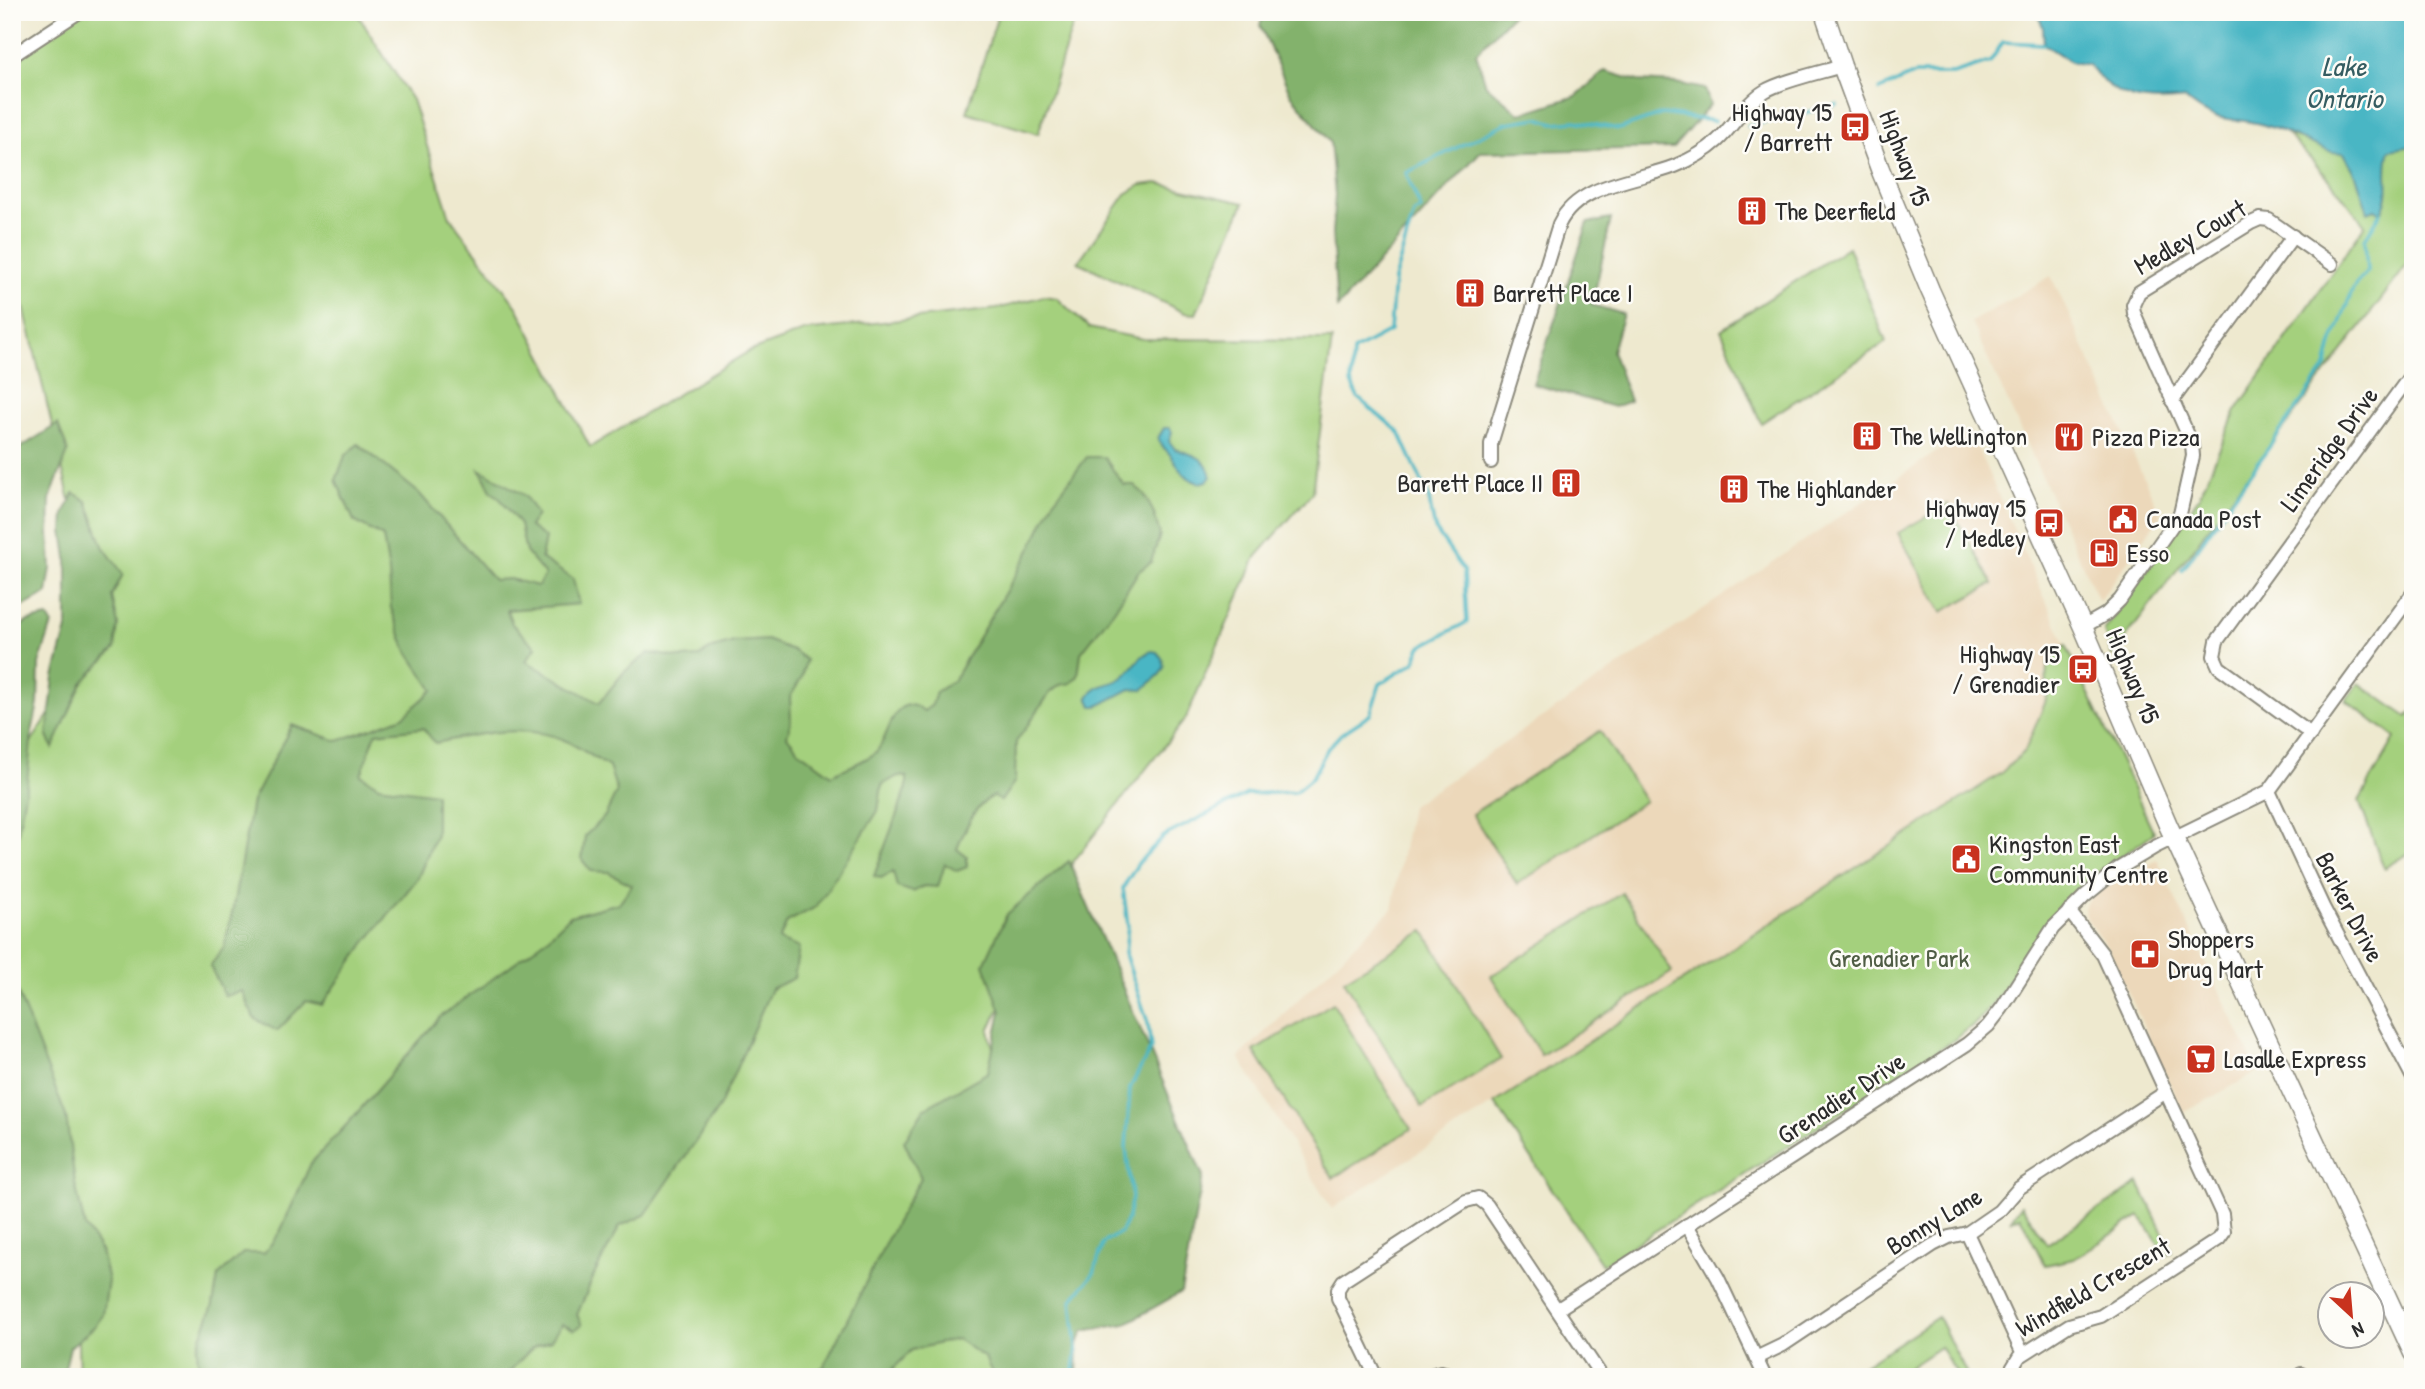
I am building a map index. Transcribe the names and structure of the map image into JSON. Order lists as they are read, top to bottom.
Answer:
{
  "streets": {
    "main road": ["Highway 15"],
    "street": [
      "Medley Court",
      "Limeridge Drive",
      "Barker Drive",
      "Grenadier Drive",
      "Bonny Lane",
      "Windfield Crescent"
    ]
  },
  "crossings": [
    ["Highway 15", "Medley Court"],
    ["Highway 15", "Grenadier Drive"],
    ["Barker Drive", "Grenadier Drive"],
    ["Grenadier Drive", "Windfield Crescent"],
    ["Bonny Lane", "Windfield Crescent"]
  ],
  "water": ["Lake Ontario"],
  "parks": ["Grenadier Park"],
  "places": {
    "bus stop": ["Highway 15 / Barrett", "Highway 15 / Medley", "Highway 15 / Grenadier"],
    "building": [
      "The Deerfield",
      "Barrett Place I",
      "The Wellington",
      "Barrett Place II",
      "The Highlander"
    ],
    "restaurant": ["Pizza Pizza"],
    "public building": ["Canada Post", "Kingston East Community Centre"],
    "fuel station": ["Esso"],
    "pharmacy": ["Shoppers Drug Mart"],
    "supermarket": ["Lasalle Express"]
  },
  "north": "bottom right"
}
